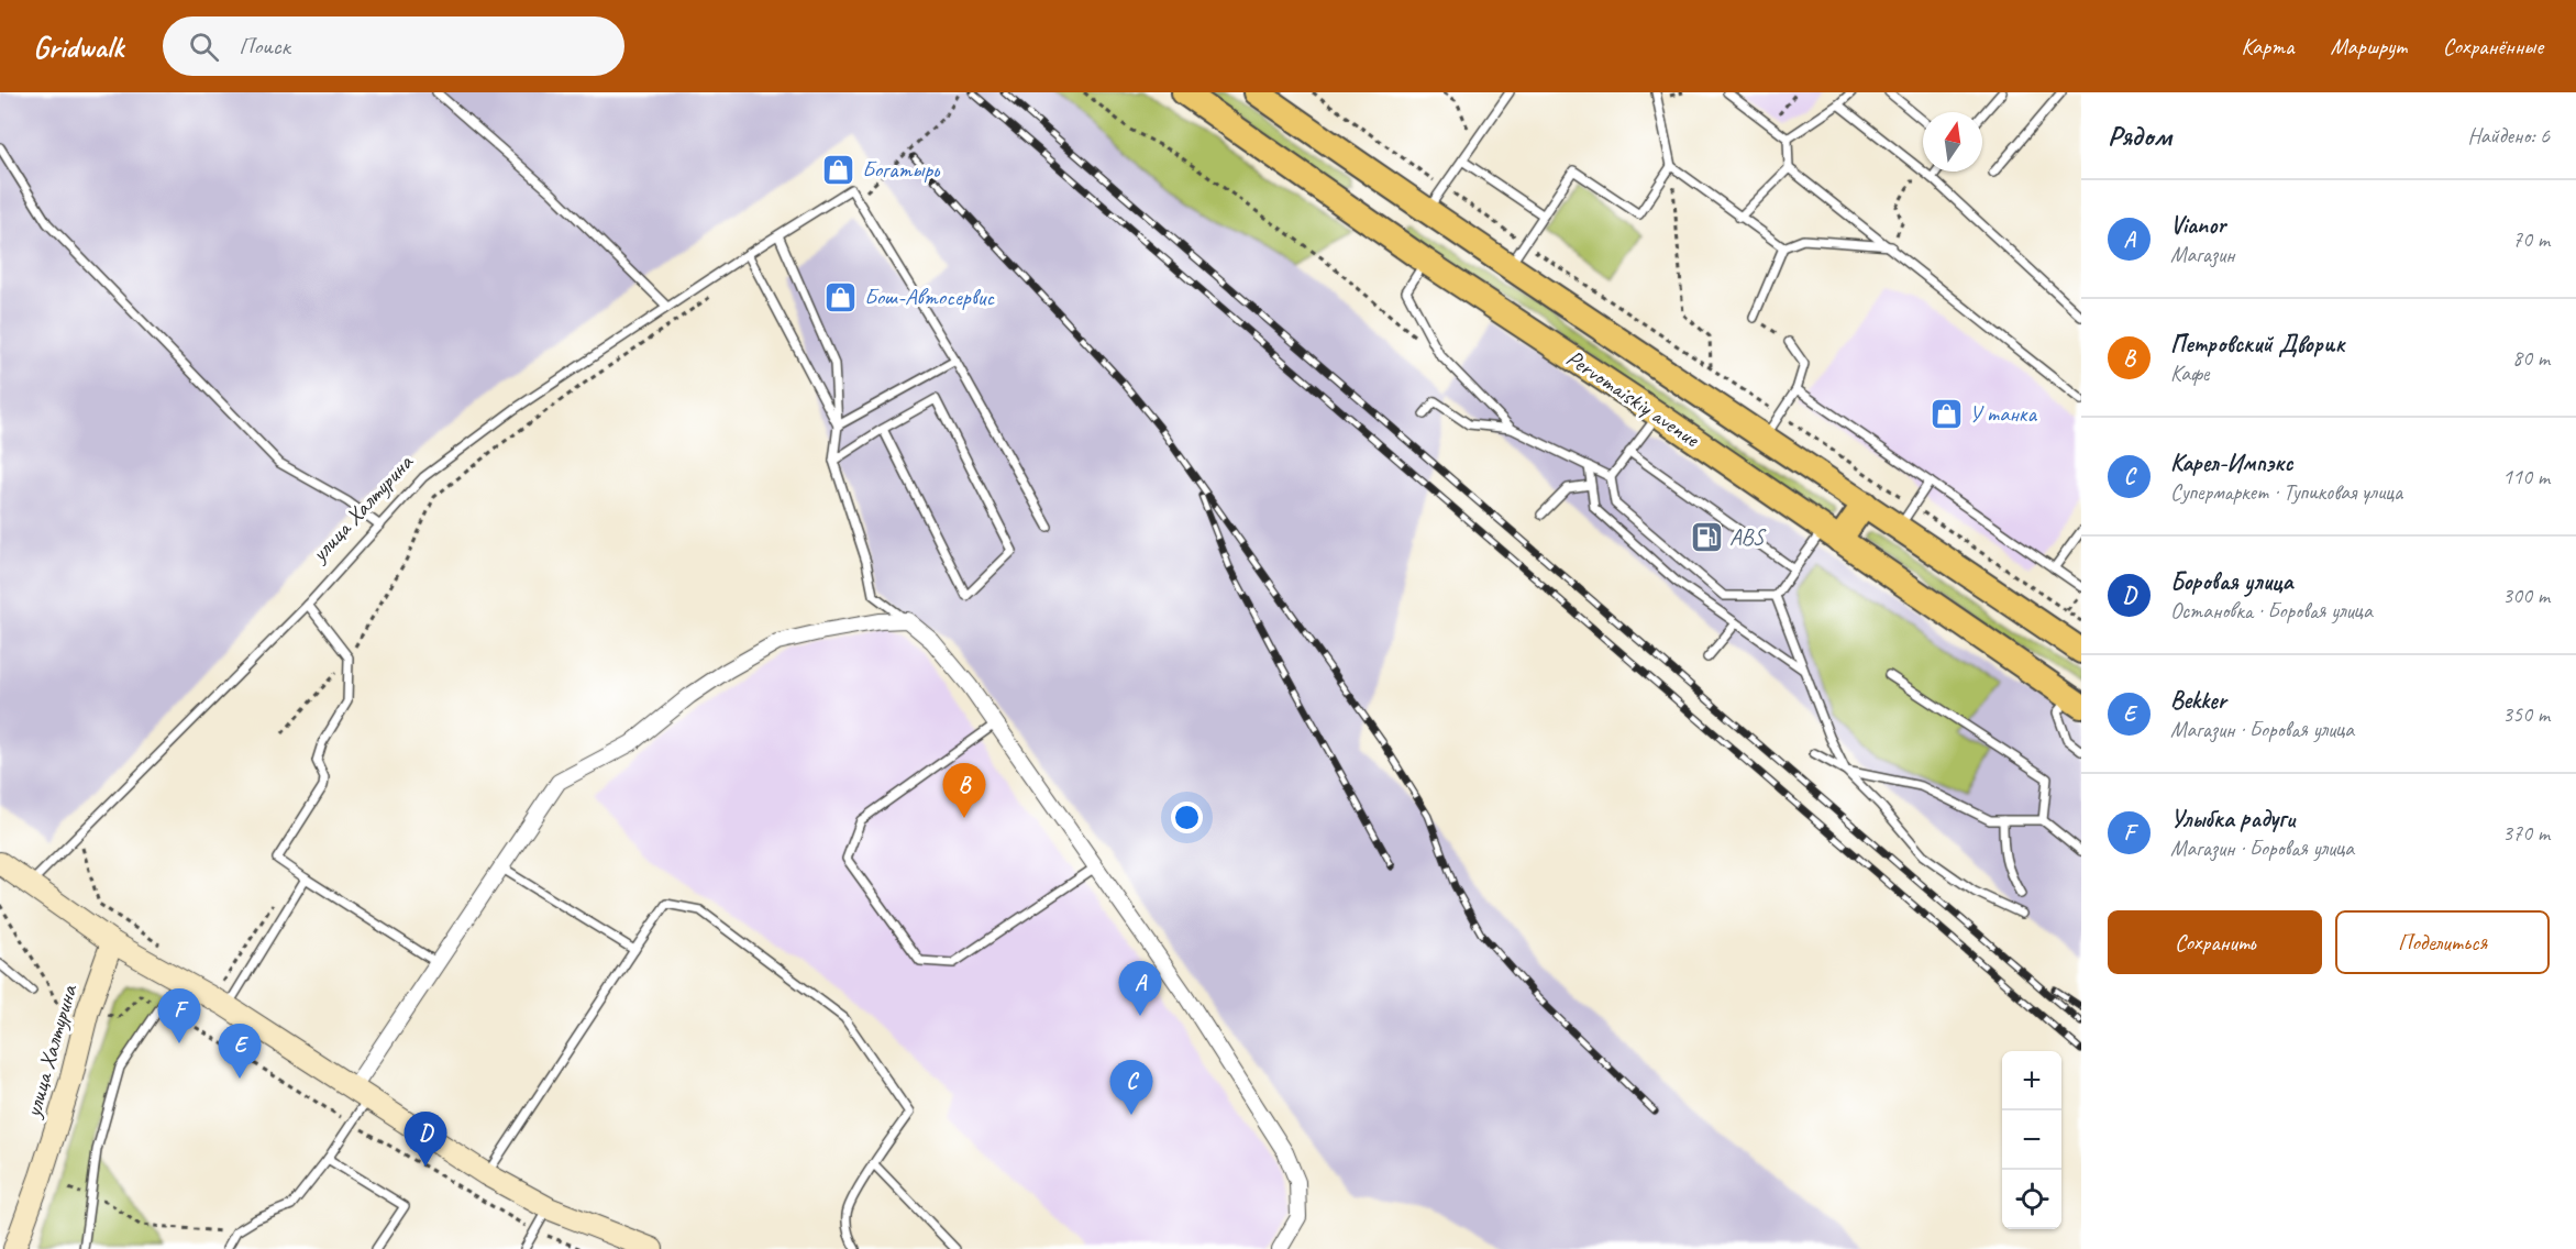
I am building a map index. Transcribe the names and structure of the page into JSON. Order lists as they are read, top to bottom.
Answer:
{
  "streets": {
    "main road": ["Pervomaiskiy avenue", "улица Халтурина"]
  },
  "places": {
    "shop": ["Богатырь", "Бош-Автосервис", "У танка"],
    "fuel station": ["ABS"]
  },
  "north": "top",
  "page": {
    "header": "Gridwalk",
    "search": "Поиск",
    "nav": ["Карта", "Маршрут", "Сохранённые"],
    "heading": ["Рядом", "Найдено: 6"],
    "list": [
      {
        "mark": "A",
        "name": "Vianor",
        "note": "Магазин",
        "value": "70 m"
      },
      {
        "mark": "B",
        "name": "Петровский Дворик",
        "note": "Кафе",
        "value": "80 m"
      },
      {
        "mark": "C",
        "name": "Карел-Импэкс",
        "note": "Супермаркет · Тупиковая улица",
        "value": "110 m"
      },
      {
        "mark": "D",
        "name": "Боровая улица",
        "note": "Остановка · Боровая улица",
        "value": "300 m"
      },
      {
        "mark": "E",
        "name": "Bekker",
        "note": "Магазин · Боровая улица",
        "value": "350 m"
      },
      {
        "mark": "F",
        "name": "Улыбка радуги",
        "note": "Магазин · Боровая улица",
        "value": "370 m"
      }
    ],
    "pins": [
      "B",
      "A",
      "F",
      "E",
      "C",
      "D"
    ],
    "buttons": ["Сохранить", "Поделиться"],
    "map_buttons": ["+", "−"]
  }
}
